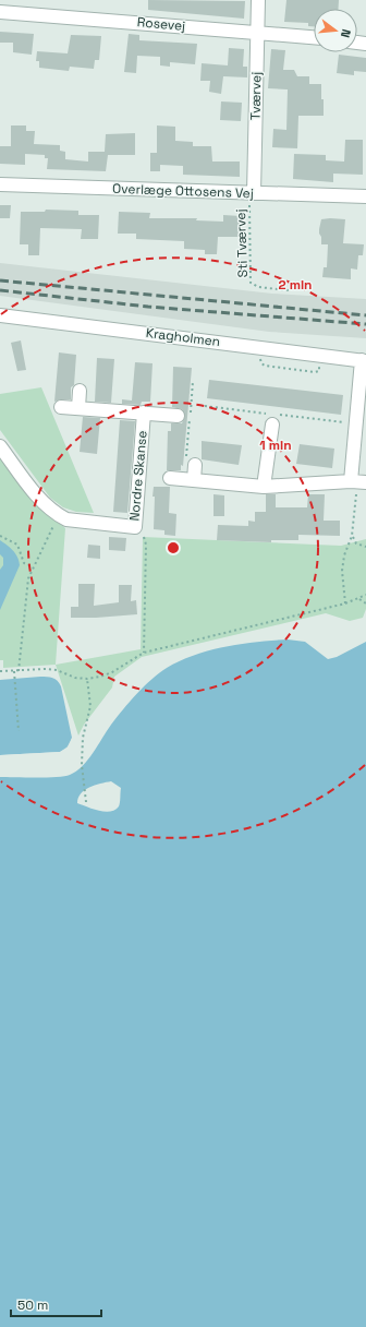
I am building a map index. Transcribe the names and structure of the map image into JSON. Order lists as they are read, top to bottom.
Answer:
{
  "streets": {
    "street": [
      "Rosevej",
      "Tværvej",
      "Overlæge Ottosens Vej",
      "Kragholmen",
      "Nordre Skanse"
    ],
    "path": ["Sti Tværvej"]
  },
  "crossings": [
    ["Rosevej", "Tværvej"],
    ["Tværvej", "Overlæge Ottosens Vej"],
    ["Tværvej", "Sti Tværvej"],
    ["Overlæge Ottosens Vej", "Sti Tværvej"]
  ],
  "scale_bar": "50 m",
  "north": "right",
  "rings": ["2 min", "1 min"]
}
